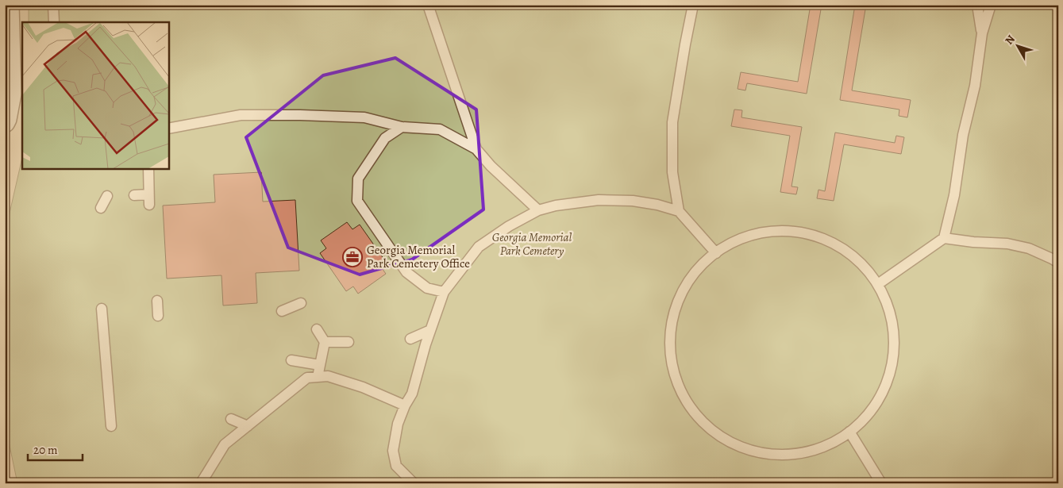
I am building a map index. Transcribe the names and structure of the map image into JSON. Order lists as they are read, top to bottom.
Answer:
{
  "parks": ["Georgia Memorial Park Cemetery"],
  "places": {
    "office": ["Georgia Memorial Park Cemetery Office"]
  },
  "scale_bar": "20 m",
  "north": "top left"
}
